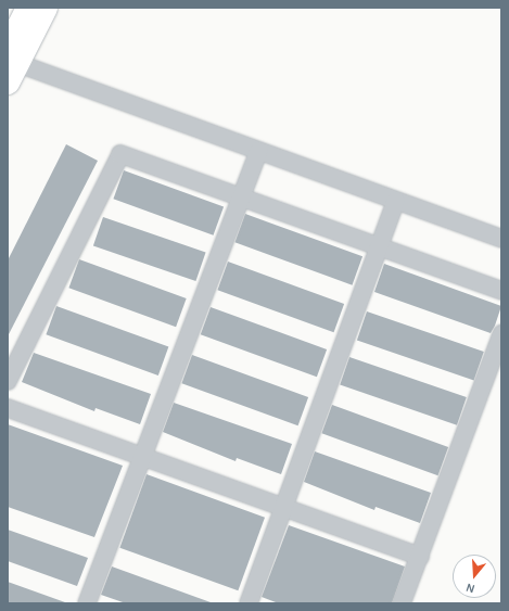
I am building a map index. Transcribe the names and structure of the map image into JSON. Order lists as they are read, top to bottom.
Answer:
{
  "north": "bottom"
}
